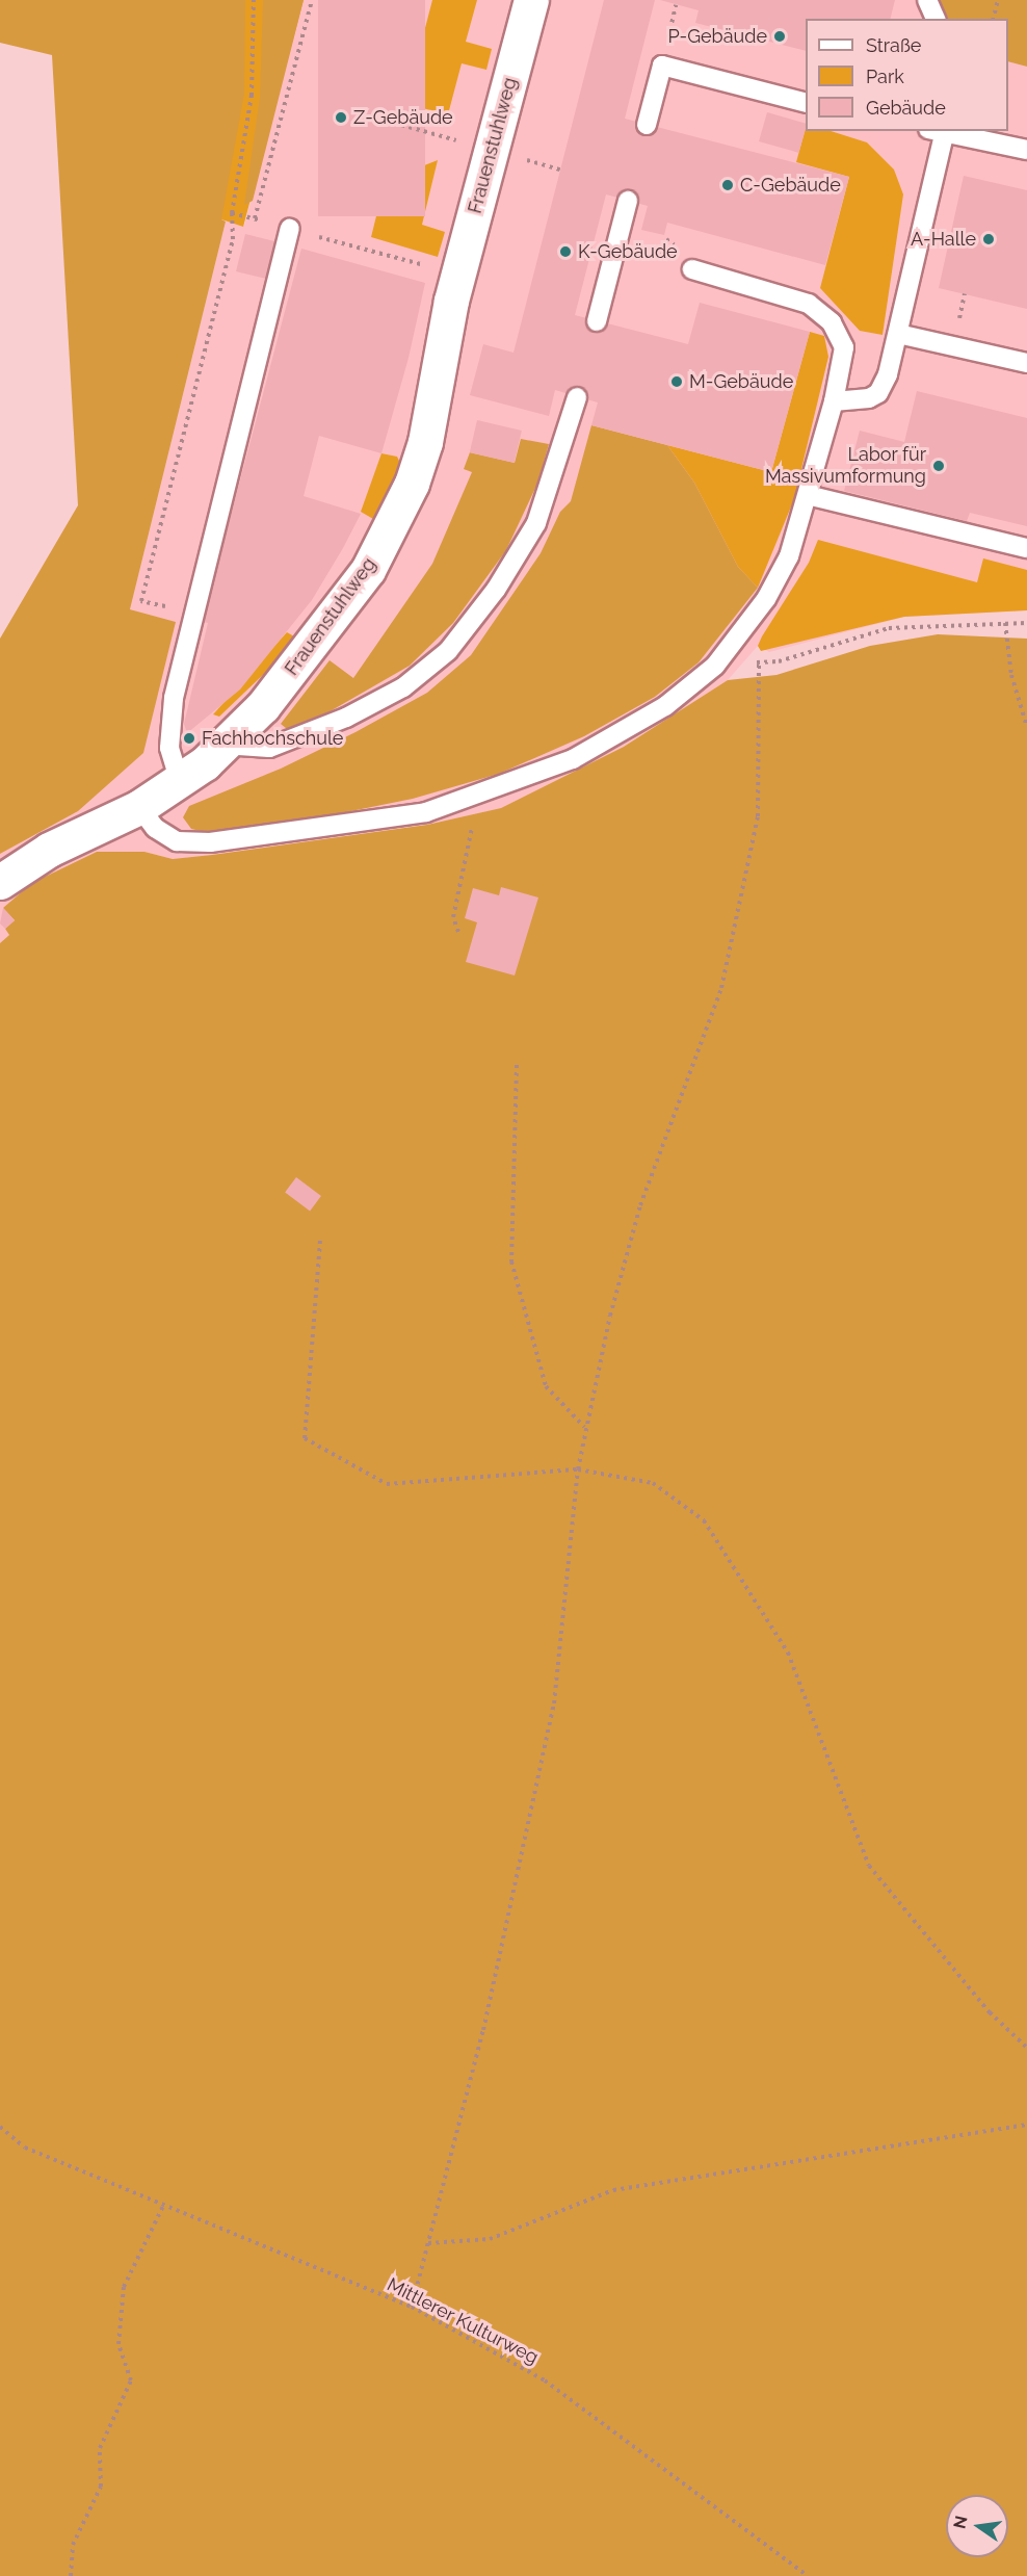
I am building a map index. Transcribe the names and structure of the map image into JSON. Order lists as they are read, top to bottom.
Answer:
{
  "streets": {
    "street": ["Frauenstuhlweg"],
    "path": ["Mittlerer Kulturweg"]
  },
  "places": [
    "P-Gebäude",
    "Z-Gebäude",
    "C-Gebäude",
    "A-Halle",
    "K-Gebäude",
    "M-Gebäude",
    "Labor für Massivumformung",
    "Fachhochschule"
  ],
  "legend": ["Straße", "Park", "Gebäude"],
  "north": "left"
}
